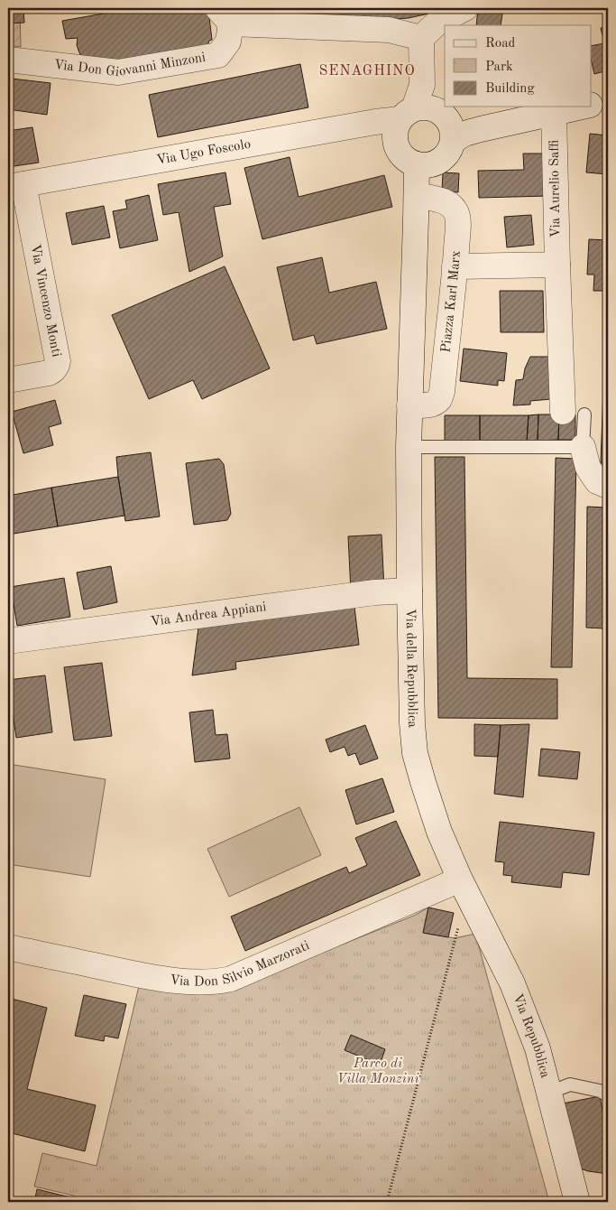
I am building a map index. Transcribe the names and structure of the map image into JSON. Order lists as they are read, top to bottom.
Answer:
{
  "streets": {
    "street": [
      "Via Don Giovanni Minzoni",
      "Via Ugo Foscolo",
      "Via Aurelio Saffi",
      "Via Vincenzo Monti",
      "Piazza Karl Marx",
      "Via Andrea Appiani",
      "Via della Repubblica",
      "Via Don Silvio Marzorati",
      "Via Repubblica"
    ]
  },
  "crossings": [
    ["Via Ugo Foscolo", "Via Aurelio Saffi"],
    ["Via Ugo Foscolo", "Via Vincenzo Monti"],
    ["Via Andrea Appiani", "Via della Repubblica"],
    ["Via della Repubblica", "Via Don Silvio Marzorati"],
    ["Via della Repubblica", "Via Repubblica"],
    ["Via Don Silvio Marzorati", "Via Repubblica"]
  ],
  "districts": ["SENAGHINO"],
  "parks": ["Parco di Villa Monzini"],
  "legend": ["Road", "Park", "Building"]
}
